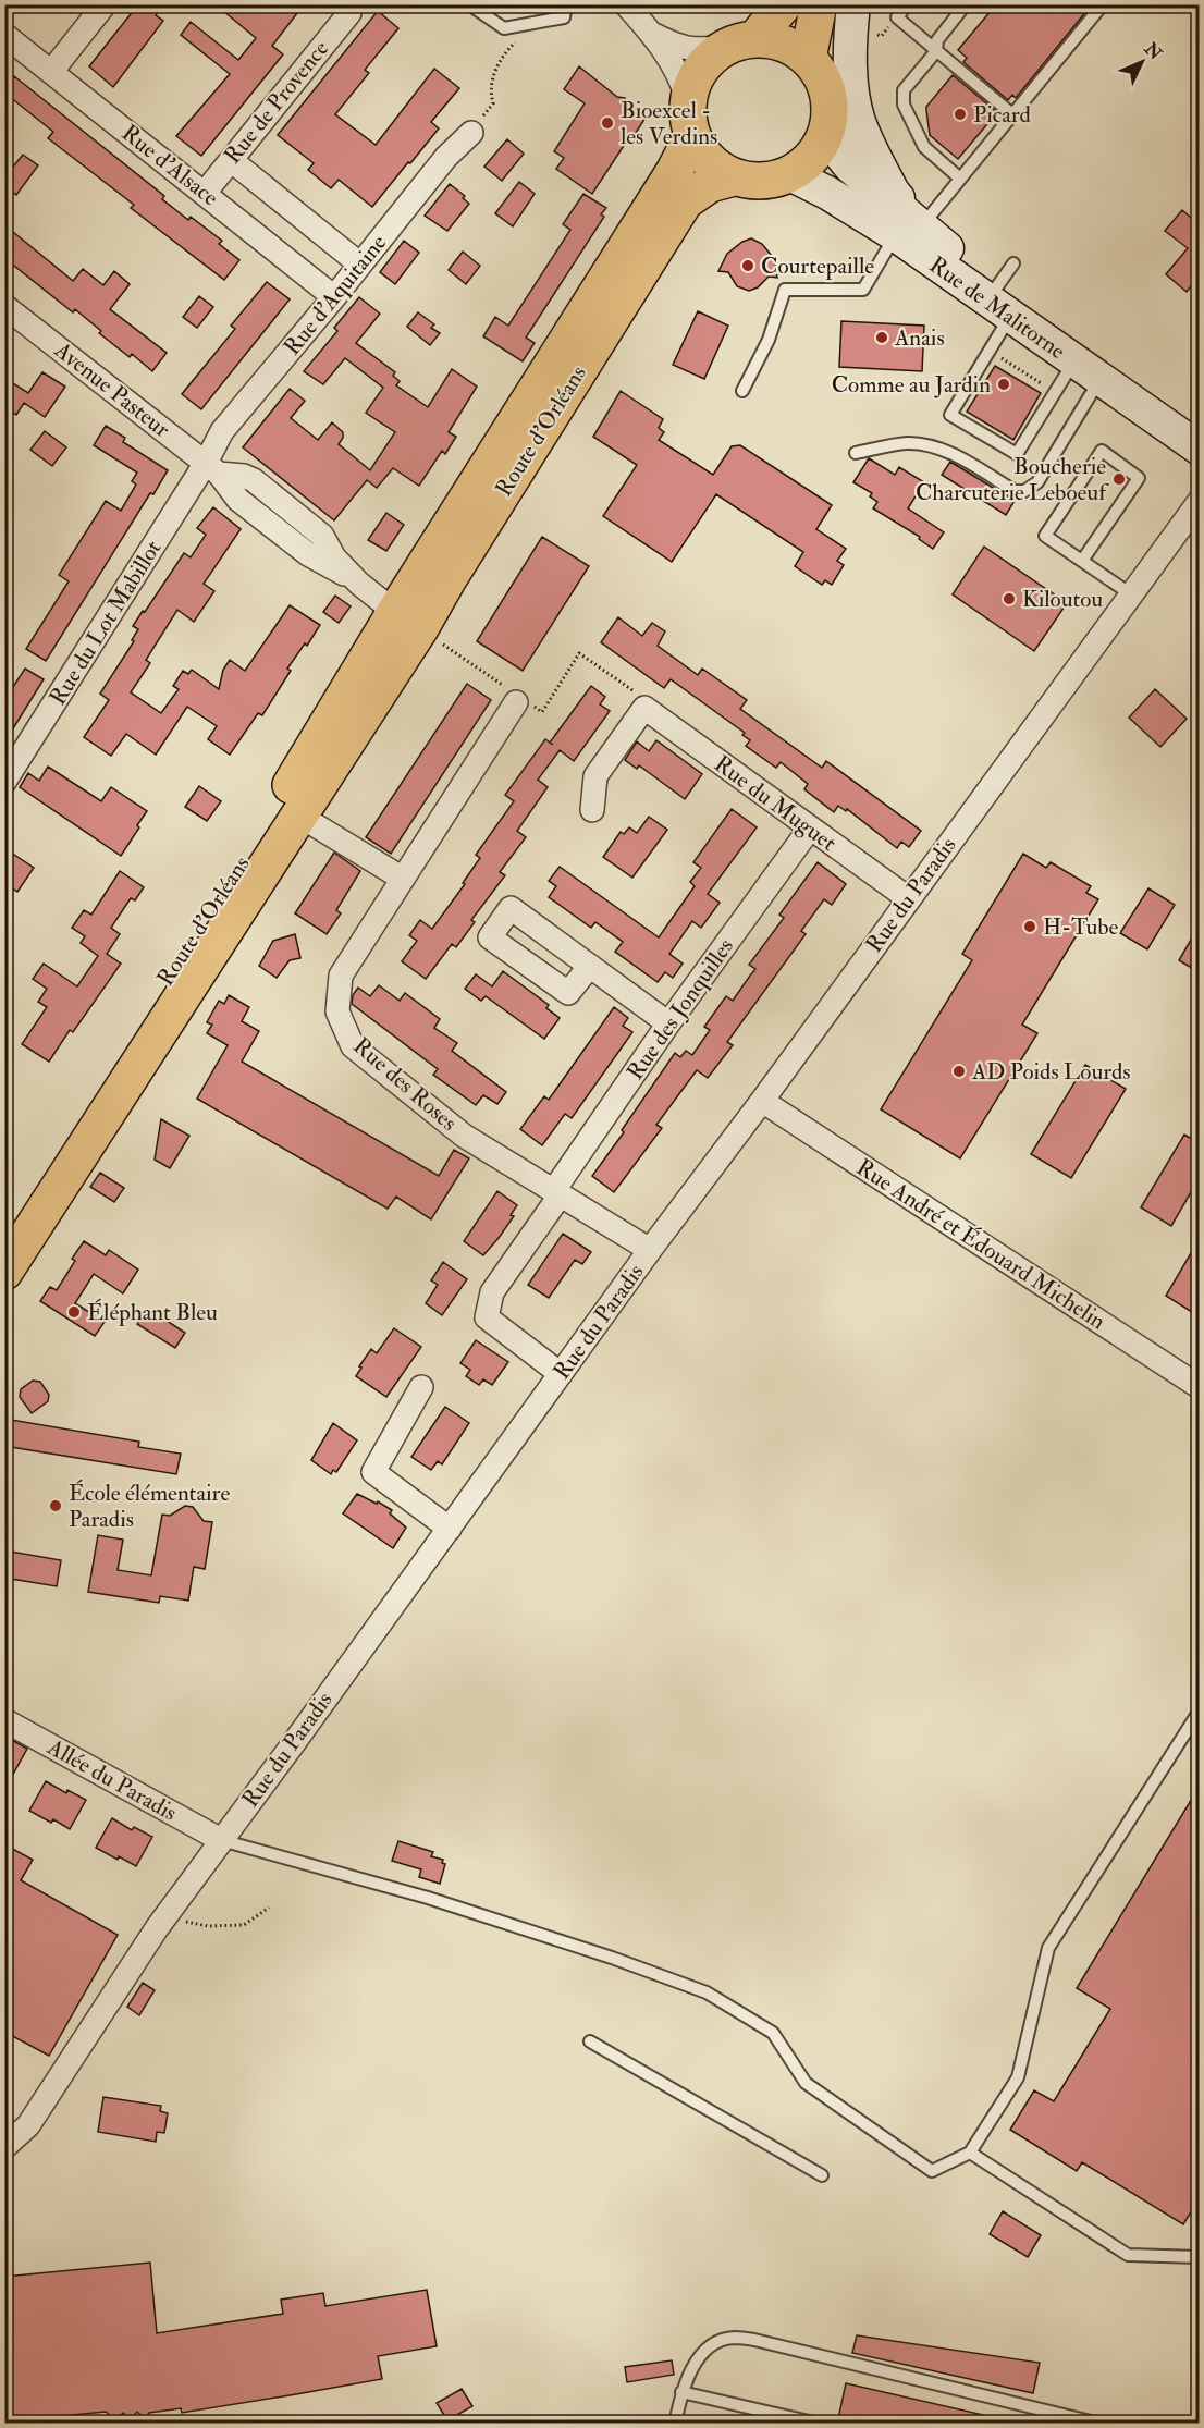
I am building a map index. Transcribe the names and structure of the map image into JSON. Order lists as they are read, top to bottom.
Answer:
{
  "streets": {
    "main road": ["Rue de Malitorne", "Route d'Orléans"],
    "street": [
      "Rue de Provence",
      "Rue d'Alsace",
      "Rue d'Aquitaine",
      "Avenue Pasteur",
      "Rue du Lot Mabillot",
      "Rue du Muguet",
      "Rue du Paradis",
      "Rue des Jonquilles",
      "Rue des Roses",
      "Rue André et Édouard Michelin",
      "Allée du Paradis"
    ]
  },
  "crossings": [
    ["Rue de Provence", "Rue d'Alsace"],
    ["Rue d'Alsace", "Rue d'Aquitaine"],
    ["Rue d'Aquitaine", "Avenue Pasteur"],
    ["Rue d'Aquitaine", "Rue du Lot Mabillot"],
    ["Rue de Malitorne", "Route d'Orléans"],
    ["Avenue Pasteur", "Route d'Orléans"],
    ["Avenue Pasteur", "Rue du Lot Mabillot"],
    ["Rue du Muguet", "Rue du Paradis"],
    ["Rue du Muguet", "Rue des Jonquilles"],
    ["Rue du Paradis", "Rue des Jonquilles"],
    ["Rue du Paradis", "Rue des Roses"],
    ["Rue du Paradis", "Rue André et Édouard Michelin"],
    ["Rue du Paradis", "Allée du Paradis"],
    ["Rue des Jonquilles", "Rue des Roses"]
  ],
  "places": [
    "Picard",
    "Bioexcel - les Verdins",
    "Courtepaille",
    "Anais",
    "Comme au Jardin",
    "Boucherie Charcuterie Leboeuf",
    "Kiloutou",
    "H-Tube",
    "AD Poids Lourds",
    "Éléphant Bleu",
    "École élémentaire Paradis"
  ],
  "north": "top right"
}
